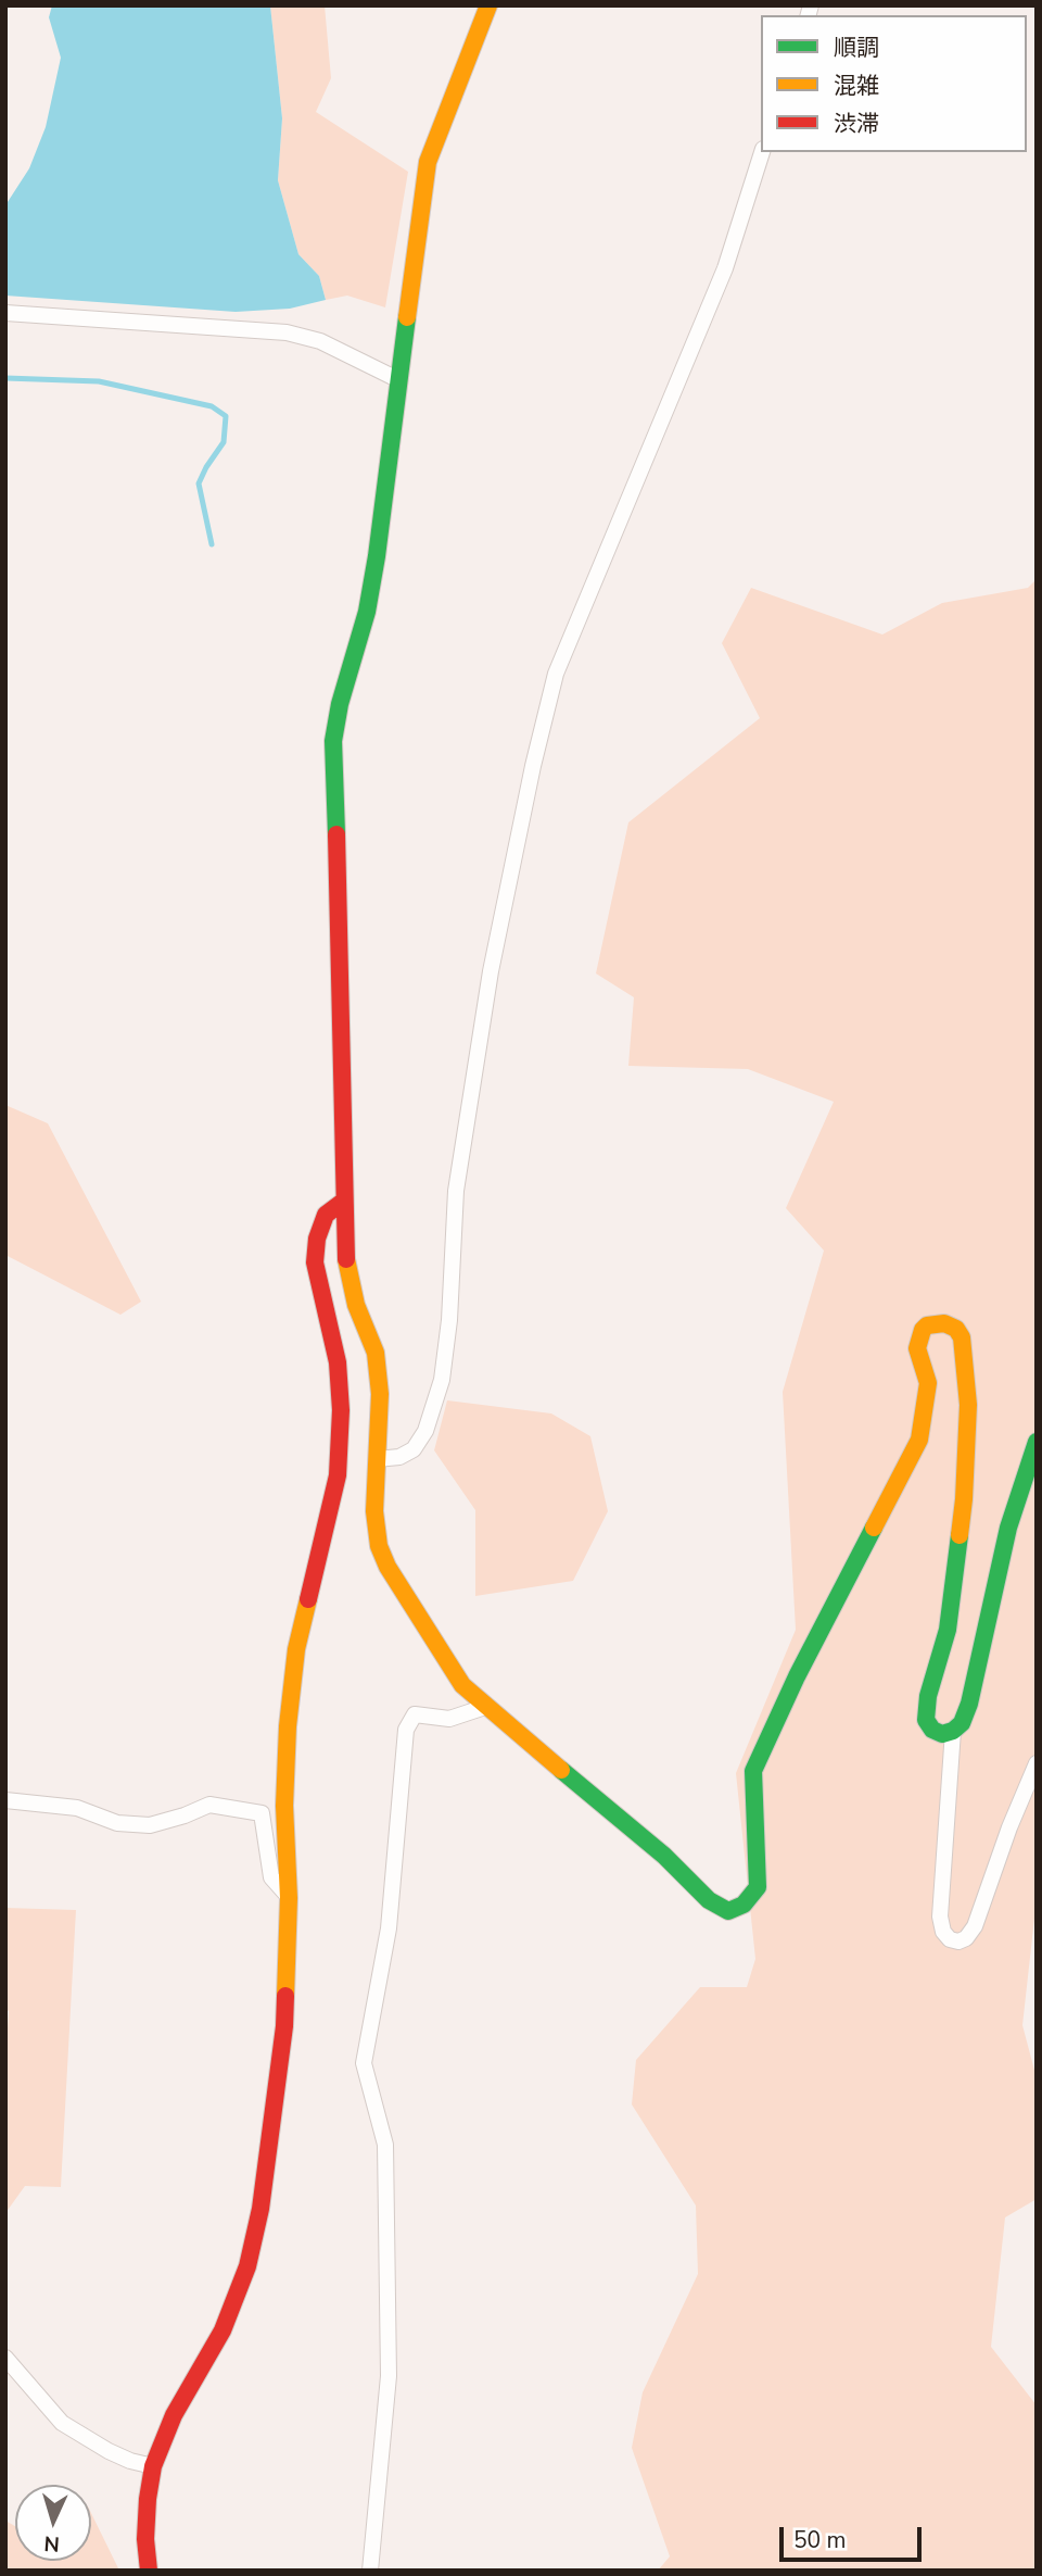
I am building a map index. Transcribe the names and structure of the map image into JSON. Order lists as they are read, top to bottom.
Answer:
{
  "legend": ["順調", "混雑", "渋滞"],
  "scale_bar": "50 m",
  "north": "bottom"
}
